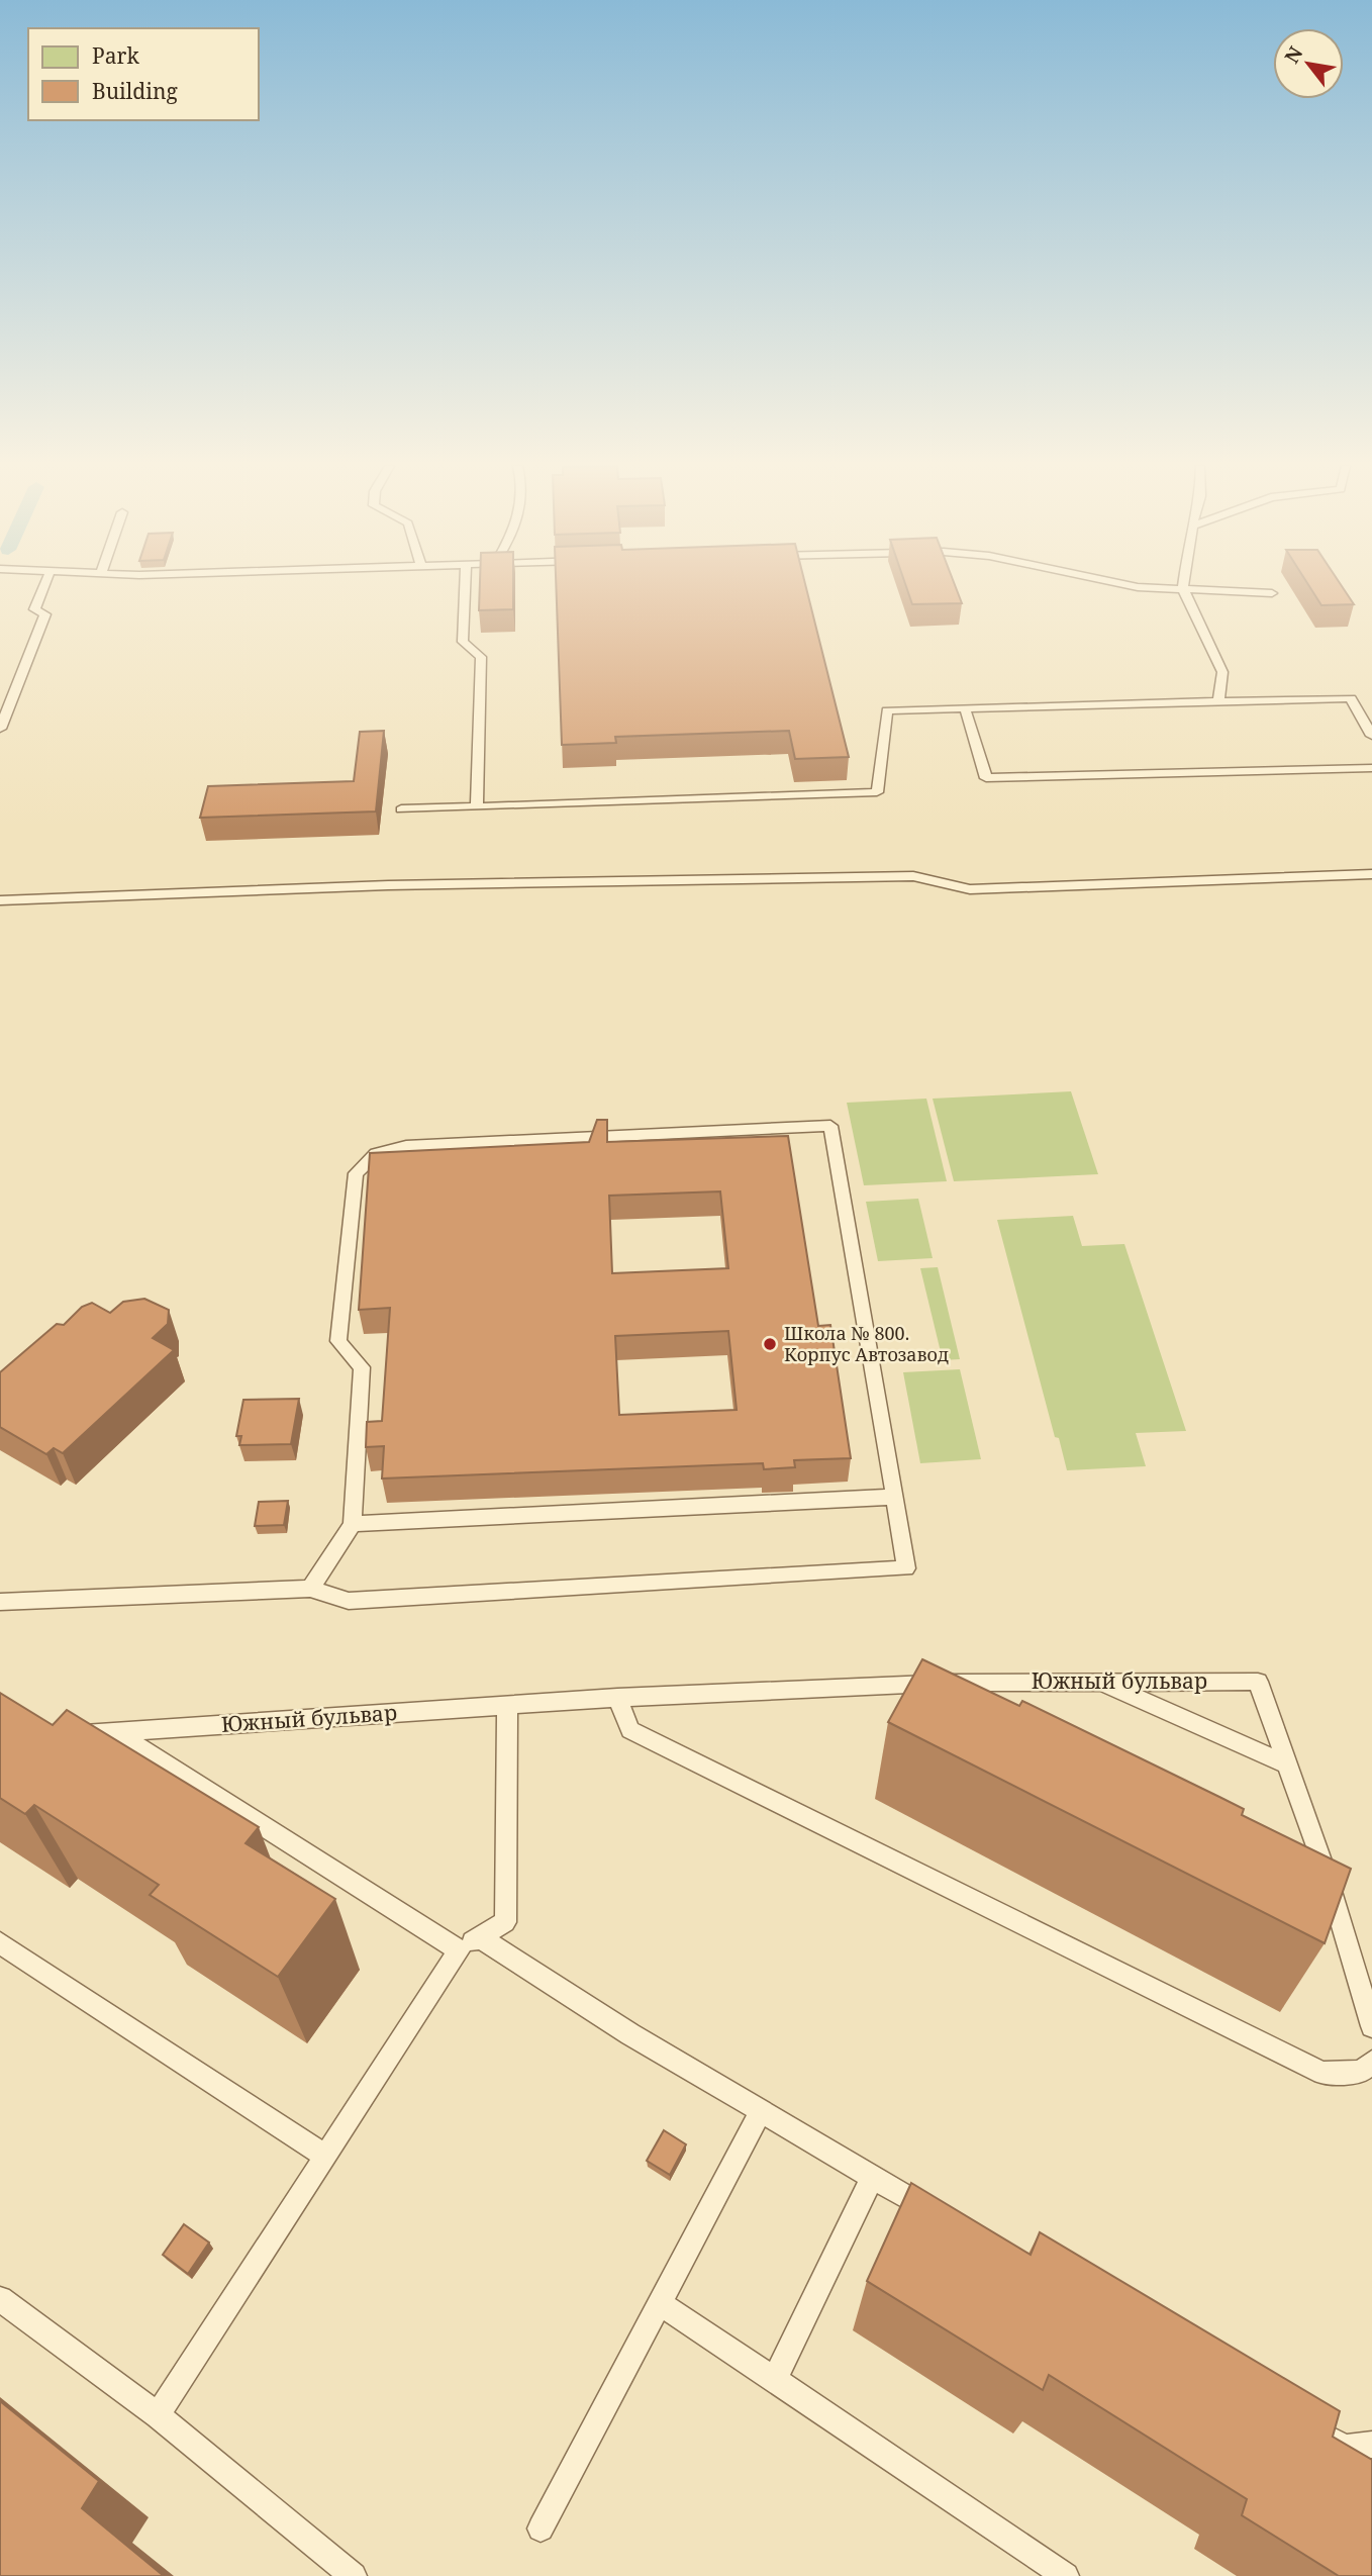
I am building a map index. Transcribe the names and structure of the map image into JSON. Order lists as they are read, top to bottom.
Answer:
{
  "streets": {
    "lane": ["Южный бульвар"]
  },
  "places": ["Школа № 800. Корпус Автозавод"],
  "legend": ["Park", "Building"],
  "north": "top left"
}
